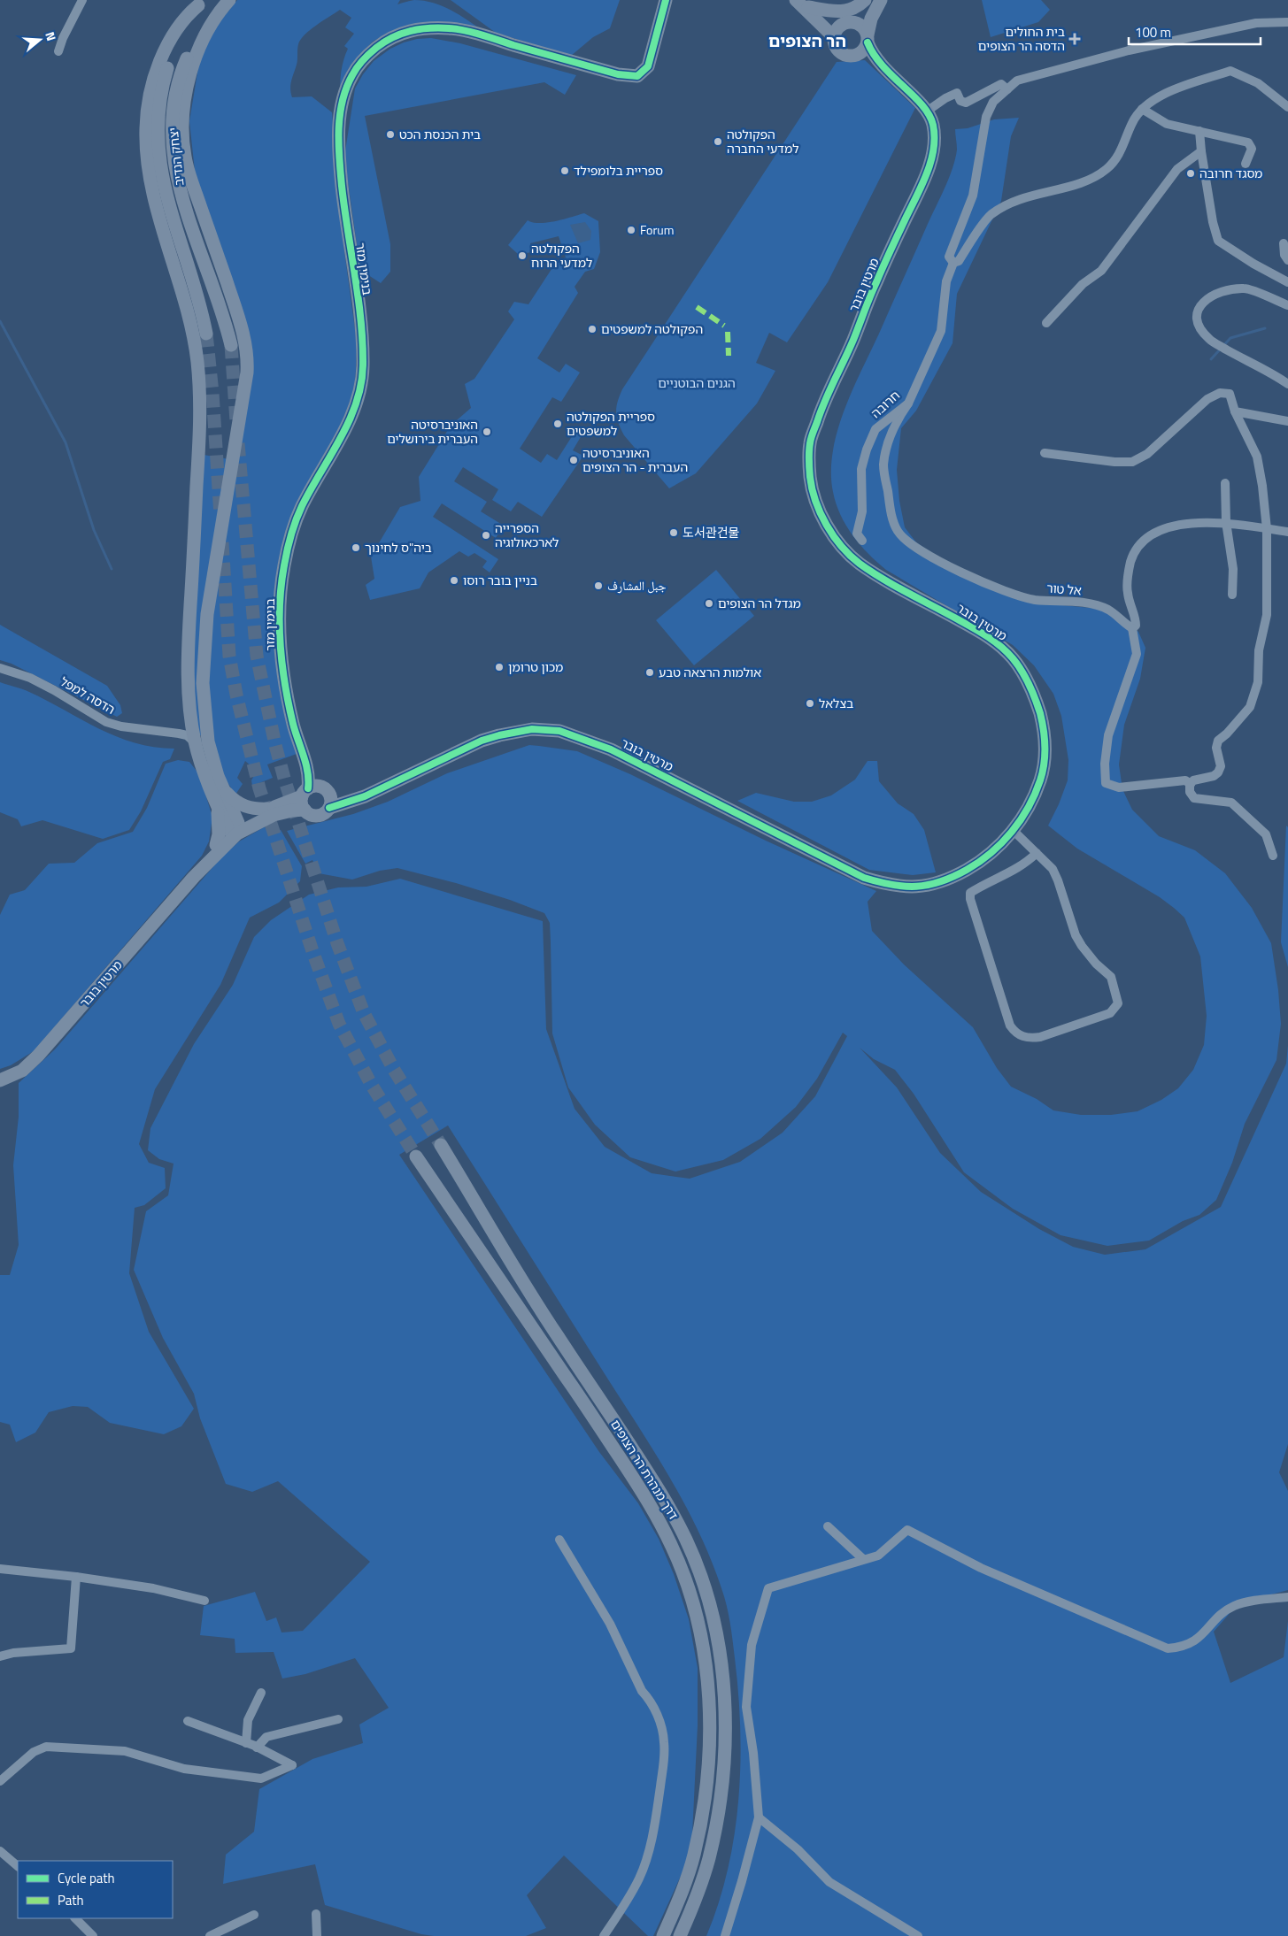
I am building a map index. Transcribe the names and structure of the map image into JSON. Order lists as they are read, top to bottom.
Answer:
{
  "streets": {
    "main road": [
      "יצחק הנדיב",
      "בנימין מזר",
      "מרטין בובר",
      "דרך מנהרת הר הצופים"
    ],
    "street": ["חרובה", "אל טור", "הדסה למפל"]
  },
  "crossings": [
    ["בנימין מזר", "מרטין בובר"],
    ["חרובה", "אל טור"]
  ],
  "districts": ["הר הצופים"],
  "parks": ["הגנים הבוטניים"],
  "places": {
    "health": ["בית החולים הדסה הר הצופים"],
    "other": [
      "בית הכנסת הכט",
      "הפקולטה למדעי החברה",
      "ספריית בלומפילד",
      "מסגד חרובה",
      "Forum",
      "הפקולטה למדעי הרוח",
      "הפקולטה למשפטים",
      "ספריית הפקולטה למשפטים",
      "האוניברסיטה העברית בירושלים",
      "האוניברסיטה העברית - הר הצופים",
      "도서관건물",
      "הספרייה לארכאולוגיה",
      "ביה\"ס לחינוך",
      "בניין בובר רוסו",
      "جبل المشارف",
      "מגדל הר הצופים",
      "מכון טרומן",
      "אולמות הרצאה טבע",
      "בצלאל"
    ]
  },
  "legend": ["Cycle path", "Path"],
  "scale_bar": "100 m",
  "north": "right"
}
